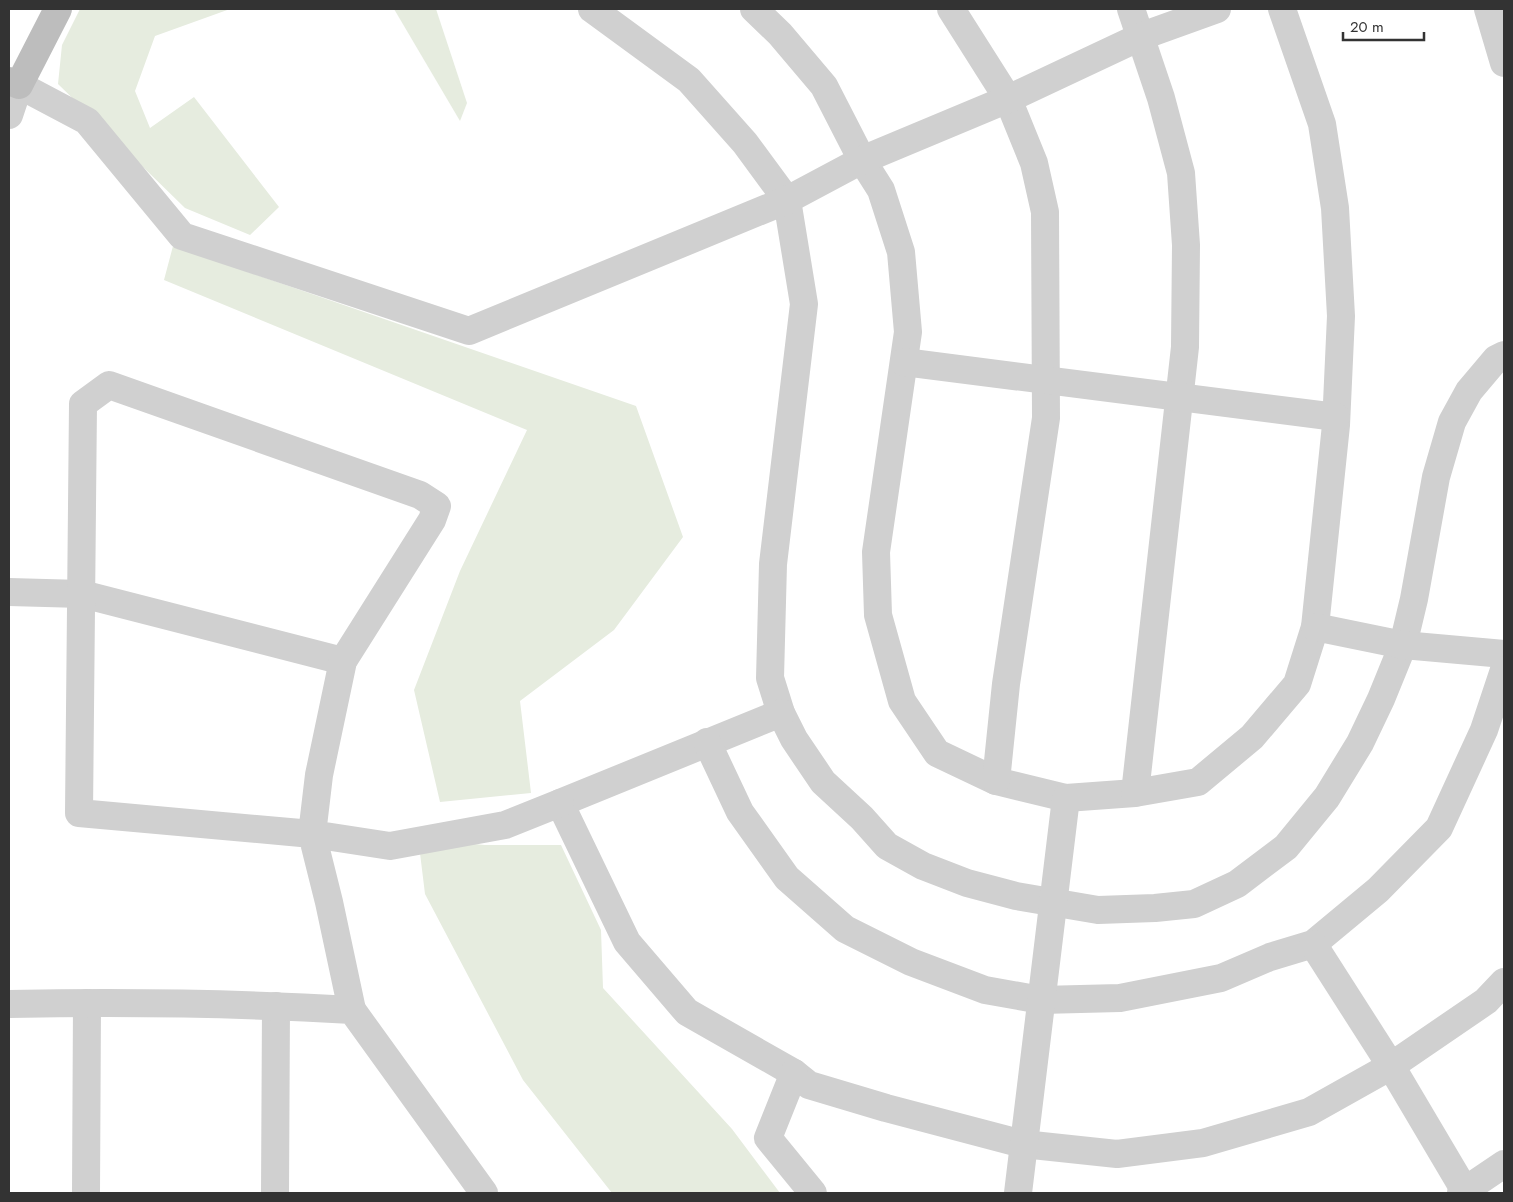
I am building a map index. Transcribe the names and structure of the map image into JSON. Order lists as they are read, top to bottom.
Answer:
{
  "scale_bar": "20 m"
}
